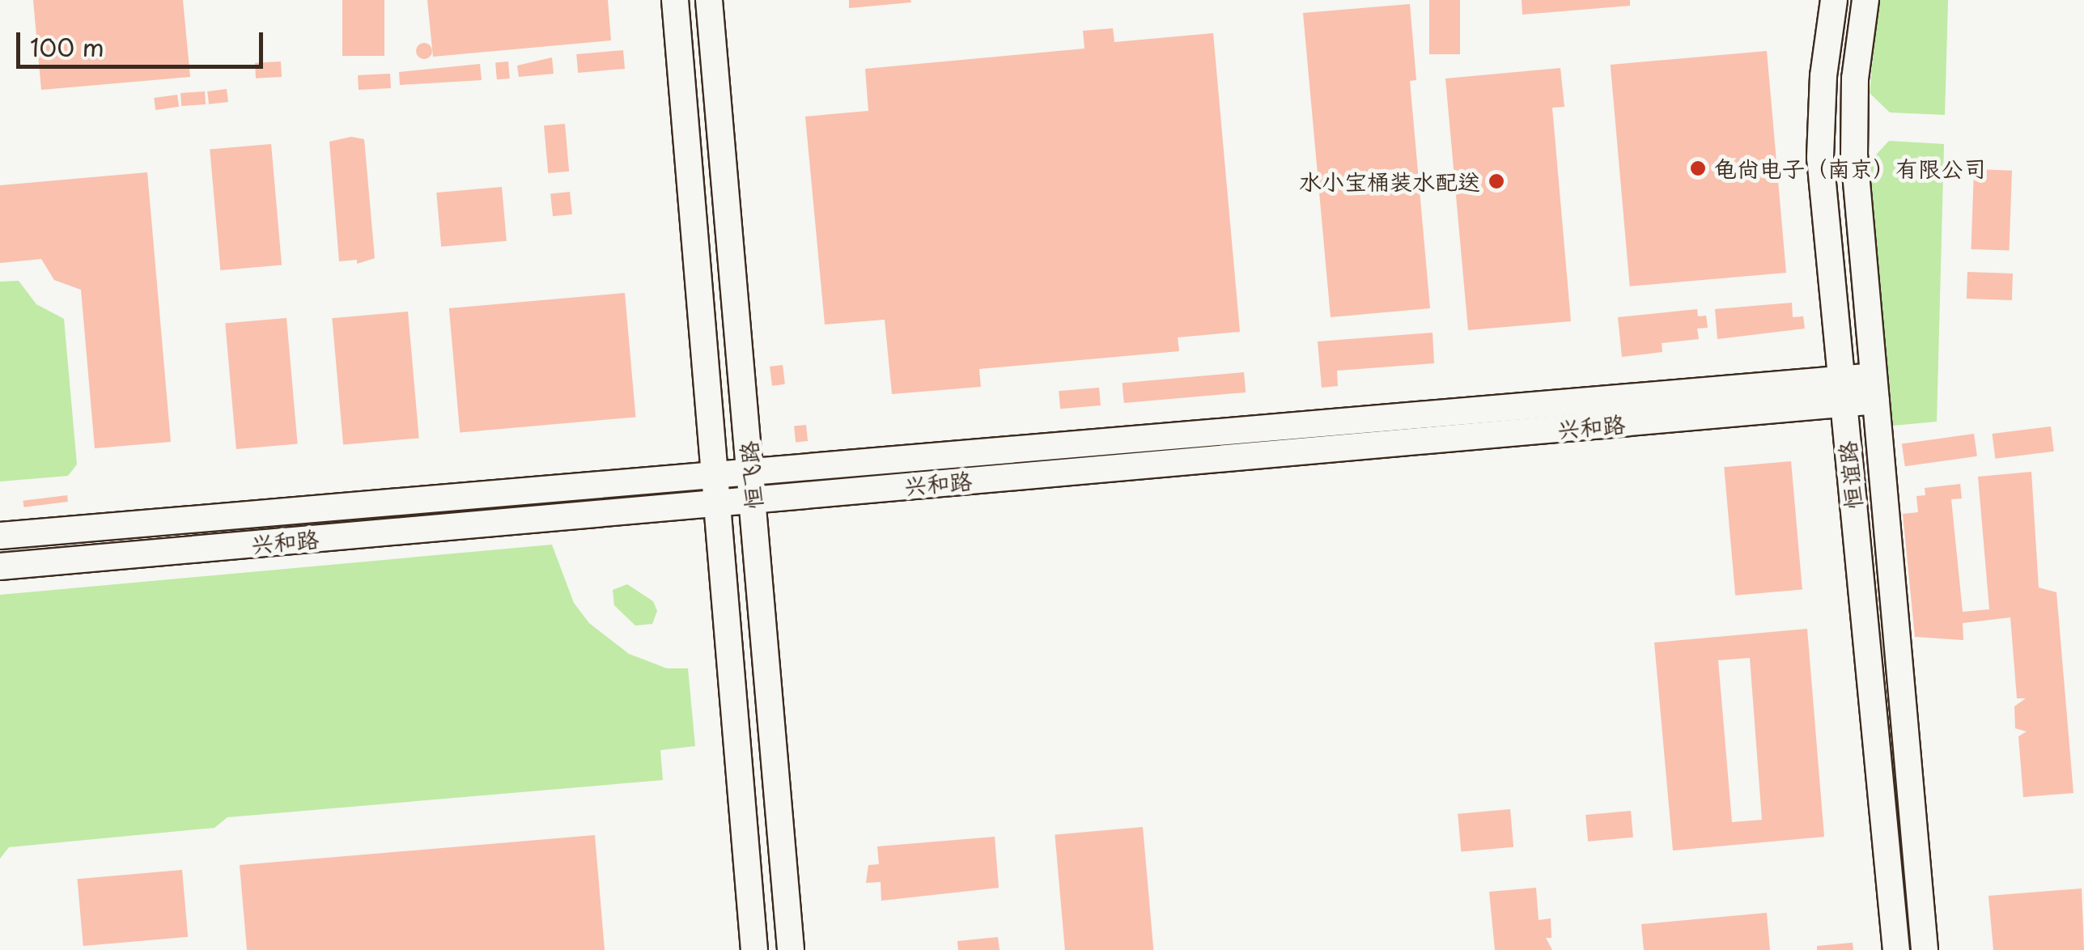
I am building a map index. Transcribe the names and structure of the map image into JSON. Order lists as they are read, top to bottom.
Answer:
{
  "streets": {
    "main road": ["兴和路", "恒飞路", "恒谊路"]
  },
  "crossings": [
    ["兴和路", "恒飞路"],
    ["兴和路", "恒谊路"]
  ],
  "places": ["龟尚电子（南京）有限公司", "水小宝桶装水配送"],
  "scale_bar": "100 m"
}
